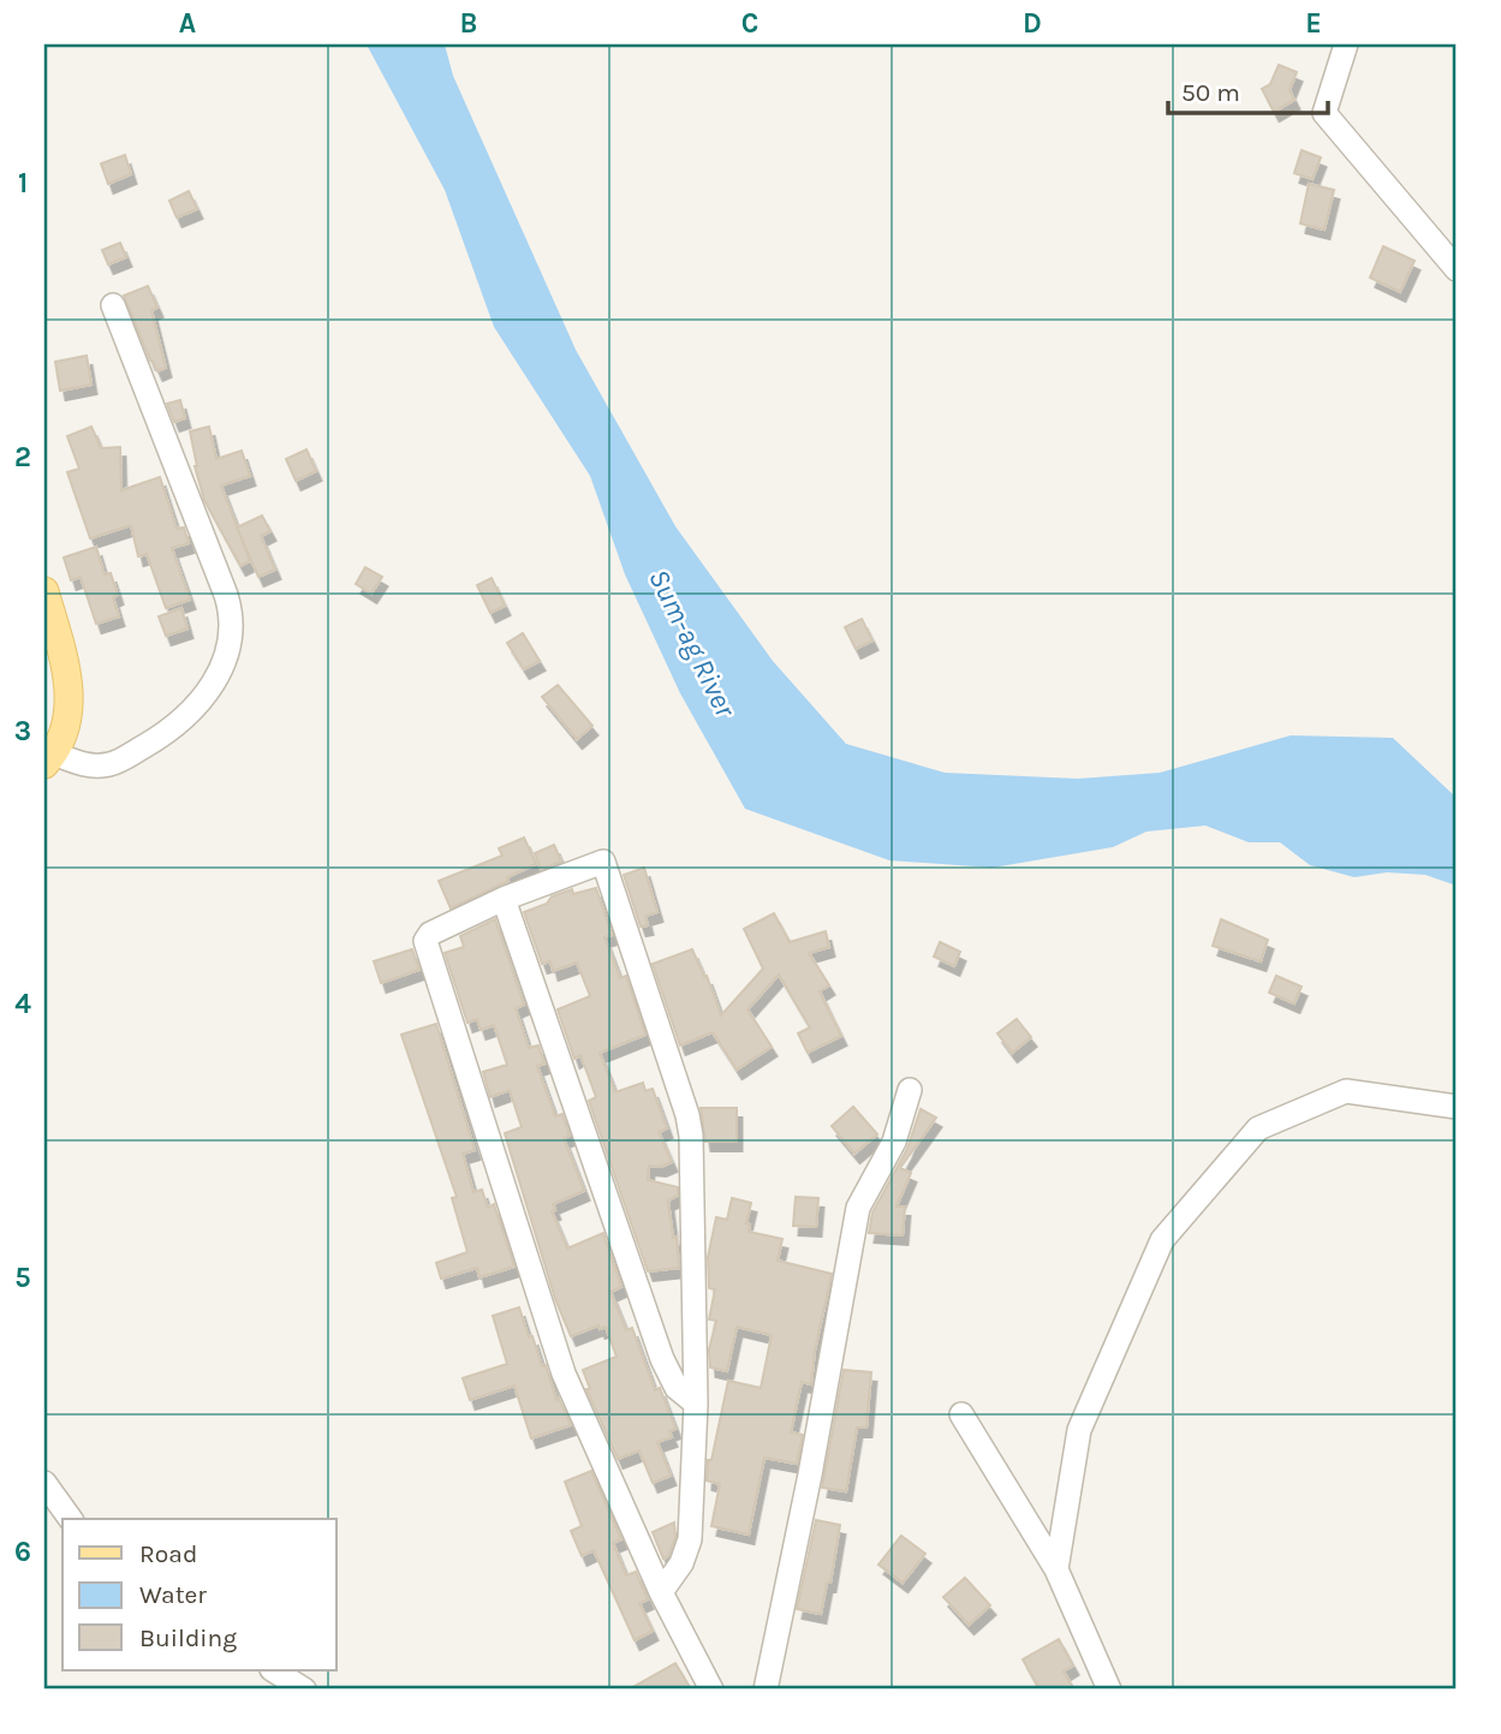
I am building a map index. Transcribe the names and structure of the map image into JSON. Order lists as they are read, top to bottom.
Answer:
{
  "water": ["Sum-ag River"],
  "legend": ["Road", "Water", "Building"],
  "scale_bar": "50 m",
  "grid": {
    "columns": [
      "A",
      "B",
      "C",
      "D",
      "E"
    ],
    "rows": [
      "1",
      "2",
      "3",
      "4",
      "5",
      "6"
    ]
  }
}
